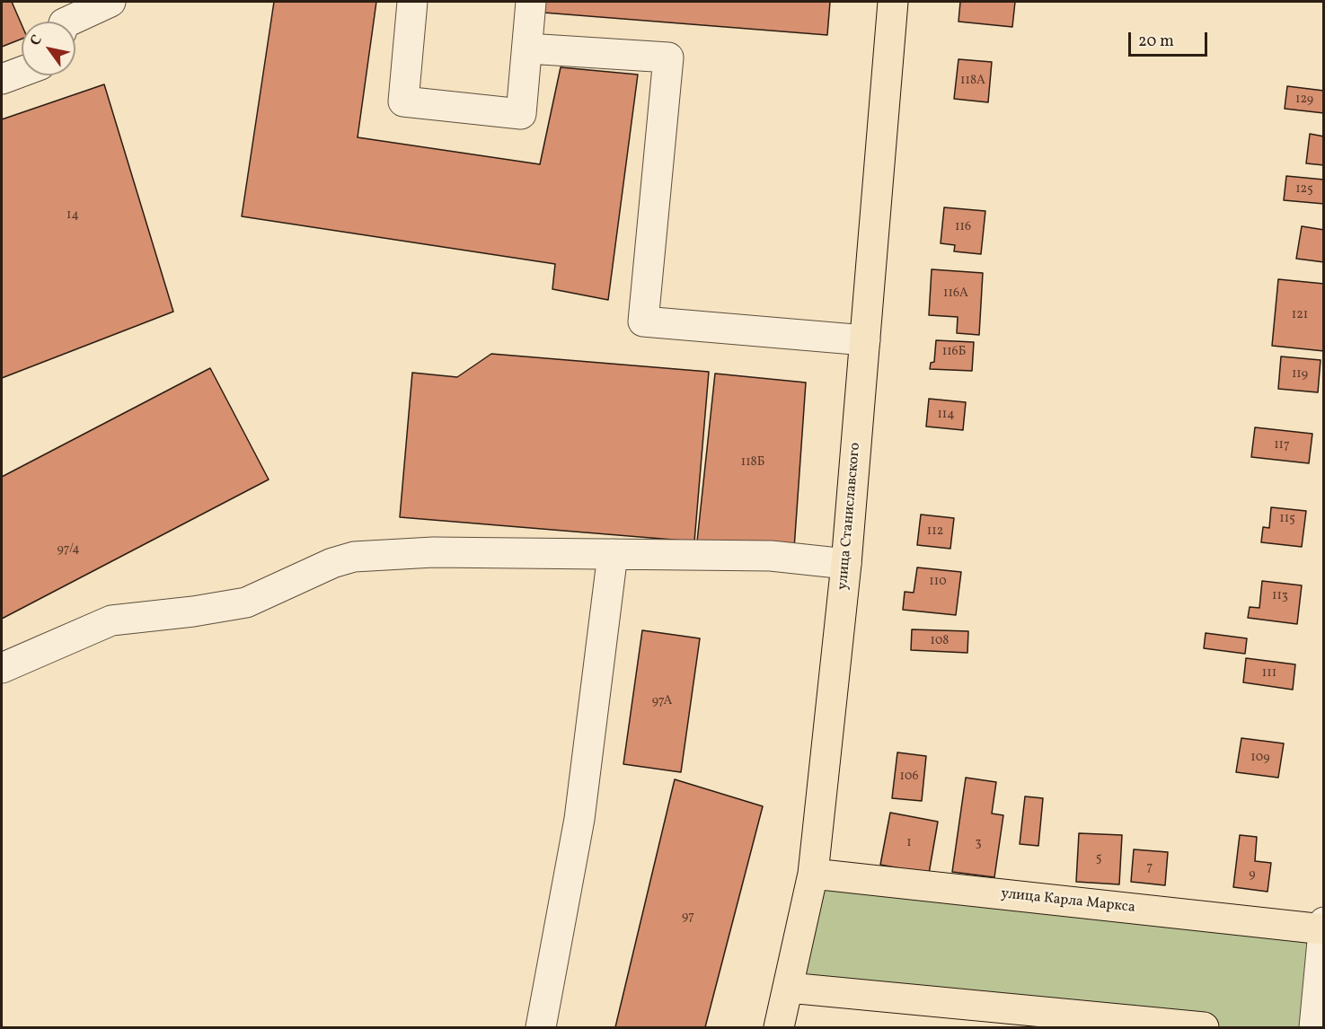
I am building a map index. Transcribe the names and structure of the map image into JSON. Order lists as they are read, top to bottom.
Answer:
{
  "streets": {
    "main road": ["улица Станиславского", "улица Карла Маркса"]
  },
  "crossings": [
    ["улица Станиславского", "улица Карла Маркса"]
  ],
  "house_numbers": [
    "118А",
    "129",
    "125",
    "14",
    "116",
    "116А",
    "121",
    "116Б",
    "119",
    "114",
    "117",
    "118Б",
    "115",
    "112",
    "97/4",
    "110",
    "113",
    "108",
    "111",
    "97А",
    "109",
    "106",
    "1",
    "3",
    "5",
    "7",
    "9",
    "97"
  ],
  "scale_bar": "20 m",
  "north": "top left"
}
